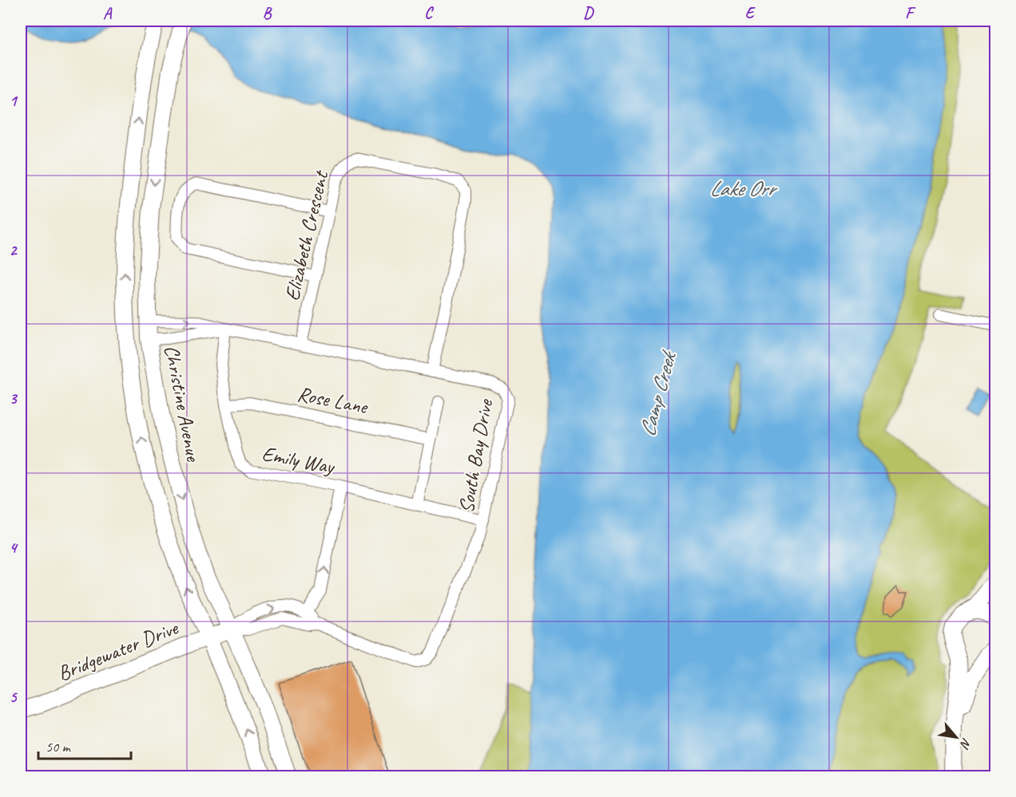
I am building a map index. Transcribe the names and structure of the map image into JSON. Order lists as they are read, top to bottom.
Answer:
{
  "streets": {
    "main road": ["Christine Avenue", "Bridgewater Drive"],
    "street": [
      "Elizabeth Crescent",
      "Rose Lane",
      "South Bay Drive",
      "Emily Way"
    ]
  },
  "crossings": [
    ["Elizabeth Crescent", "South Bay Drive"],
    ["Rose Lane", "Emily Way"],
    ["Christine Avenue", "South Bay Drive"],
    ["Christine Avenue", "Bridgewater Drive"],
    ["South Bay Drive", "Emily Way"],
    ["South Bay Drive", "Bridgewater Drive"]
  ],
  "water": ["Lake Orr", "Camp Creek"],
  "scale_bar": "50 m",
  "north": "bottom right",
  "grid": {
    "columns": [
      "A",
      "B",
      "C",
      "D",
      "E",
      "F"
    ],
    "rows": [
      "1",
      "2",
      "3",
      "4",
      "5"
    ]
  }
}
